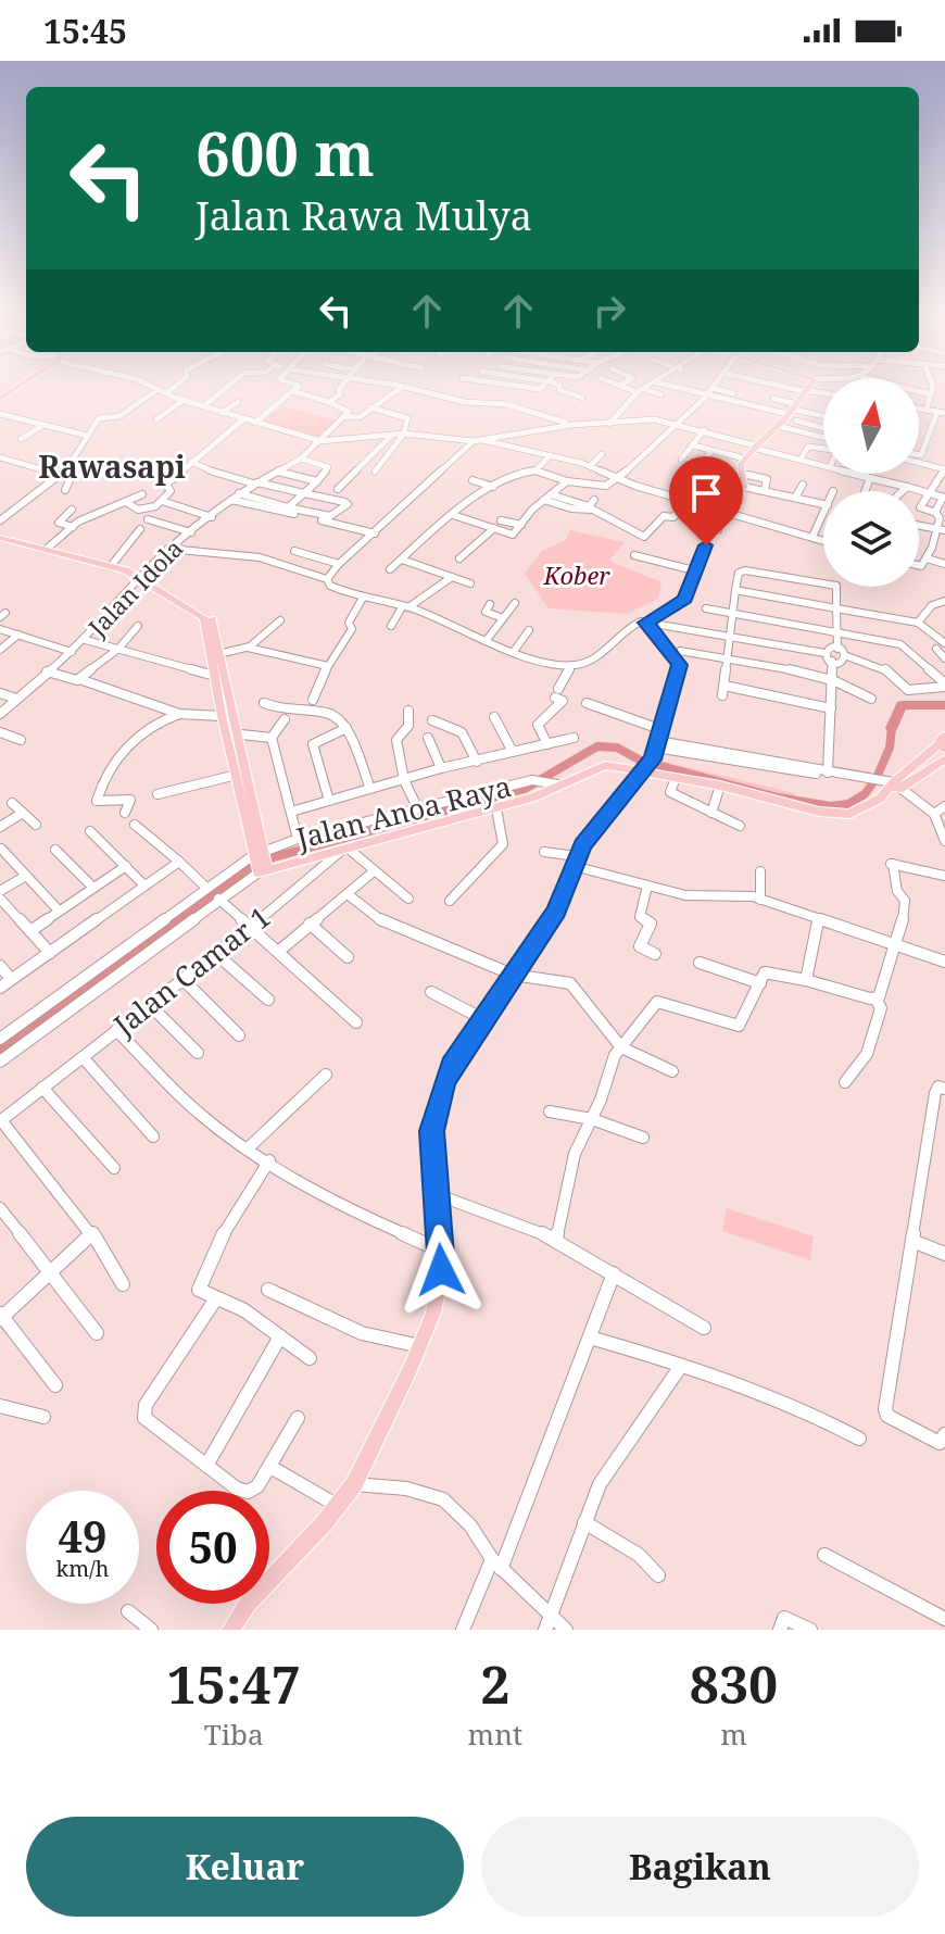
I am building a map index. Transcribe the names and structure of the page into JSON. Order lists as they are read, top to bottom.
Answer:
{
  "streets": {
    "main road": ["Jalan Anoa Raya"],
    "street": ["Jalan Idola", "Jalan Camar 1"]
  },
  "crossings": [
    ["Jalan Anoa Raya", "Jalan Camar 1"]
  ],
  "districts": ["Rawasapi"],
  "parks": ["Kober"],
  "north": "top",
  "page": {
    "status": "15:45",
    "turn": ["600 m", "Jalan Rawa Mulya"],
    "speed": "49 km/h",
    "limit": "50",
    "eta": [
      "15:47",
      "Tiba",
      "2",
      "mnt",
      "830",
      "m"
    ],
    "buttons": ["Keluar", "Bagikan"]
  }
}
